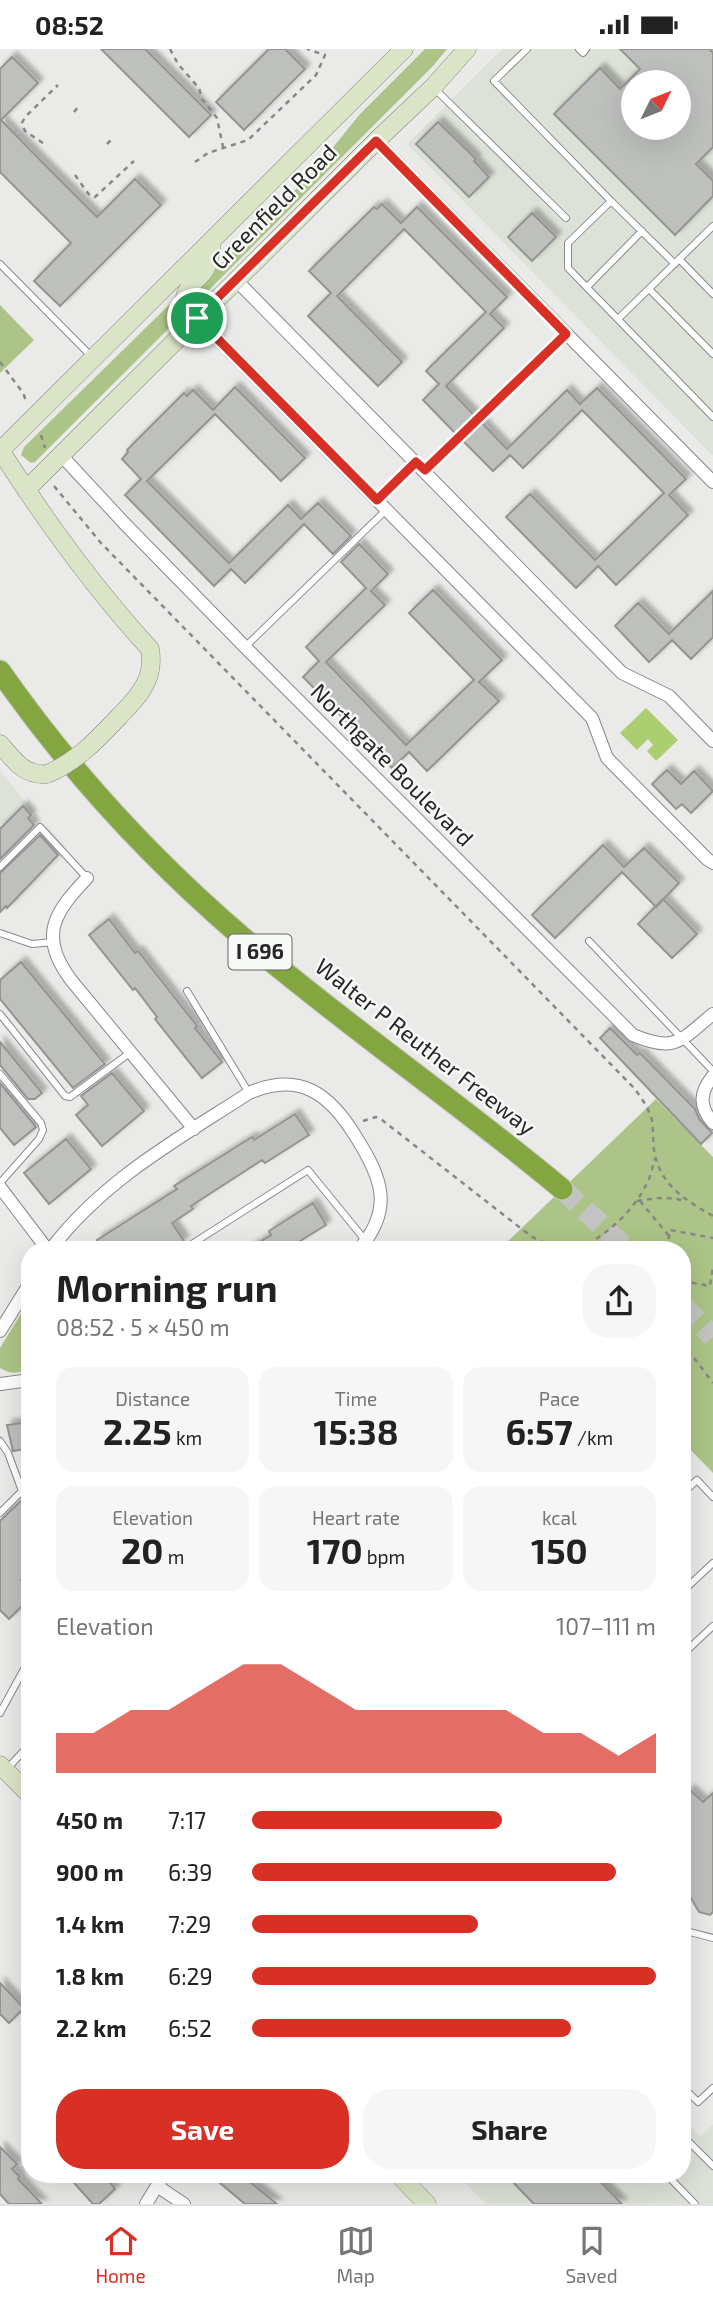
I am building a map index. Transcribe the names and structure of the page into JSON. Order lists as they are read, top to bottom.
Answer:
{
  "streets": {
    "highway": ["I 696", "Walter P Reuther Freeway"],
    "main road": ["Greenfield Road"],
    "street": ["Northgate Boulevard"]
  },
  "crossings": [
    ["Greenfield Road", "Northgate Boulevard"]
  ],
  "north": "top right",
  "page": {
    "status": "08:52",
    "heading": ["Morning run", "08:52 · 5 × 450 m"],
    "stats": [
      ["Distance", "2.25 km"],
      ["Time", "15:38"],
      ["Pace", "6:57 /km"],
      ["Elevation", "20 m"],
      ["Heart rate", "170 bpm"],
      ["kcal", "150"]
    ],
    "chart": ["Elevation", "107–111 m"],
    "list": [
      {
        "name": "450 m",
        "note": "7:17"
      },
      {
        "name": "900 m",
        "note": "6:39"
      },
      {
        "name": "1.4 km",
        "note": "7:29"
      },
      {
        "name": "1.8 km",
        "note": "6:29"
      },
      {
        "name": "2.2 km",
        "note": "6:52"
      }
    ],
    "buttons": ["Save", "Share"],
    "tabs": ["Home", "Map", "Saved"]
  }
}
